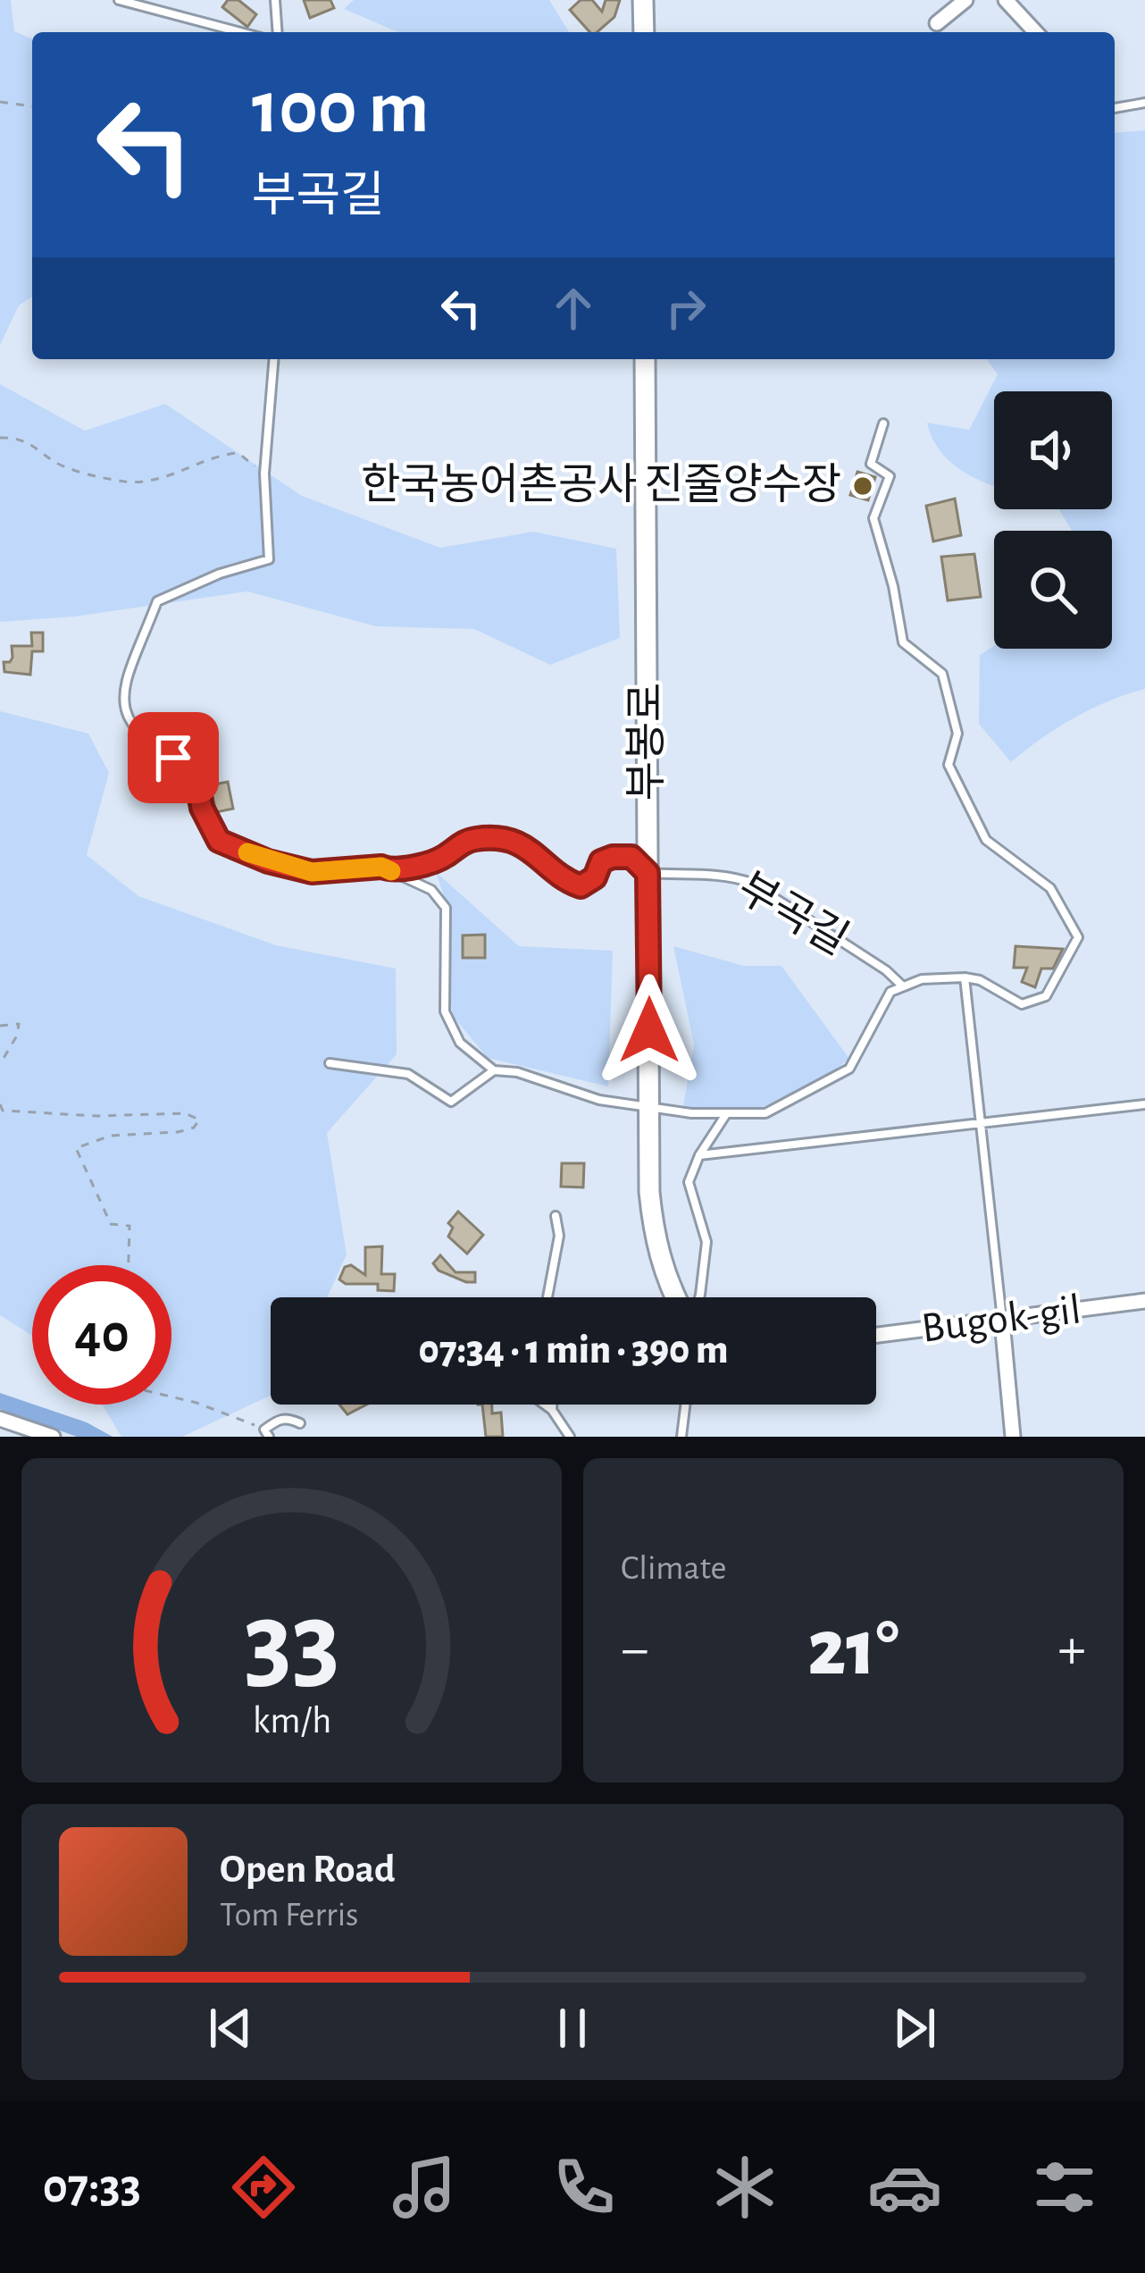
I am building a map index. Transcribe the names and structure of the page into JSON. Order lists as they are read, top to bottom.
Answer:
{
  "streets": {
    "street": ["부봉로", "Bugok-gil"],
    "lane": ["부곡길"]
  },
  "crossings": [
    ["부봉로", "부곡길"]
  ],
  "places": ["한국농어촌공사 진줄양수장"],
  "page": {
    "turn": ["100 m", "부곡길"],
    "limit": "40",
    "trip": "07:34 · 1 min · 390 m",
    "tile": "Climate",
    "heat": ["−", "21°", "+"],
    "song": ["Open Road", "Tom Ferris"],
    "tabs": "07:33",
    "gauge": ["33", "km/h"]
  }
}
